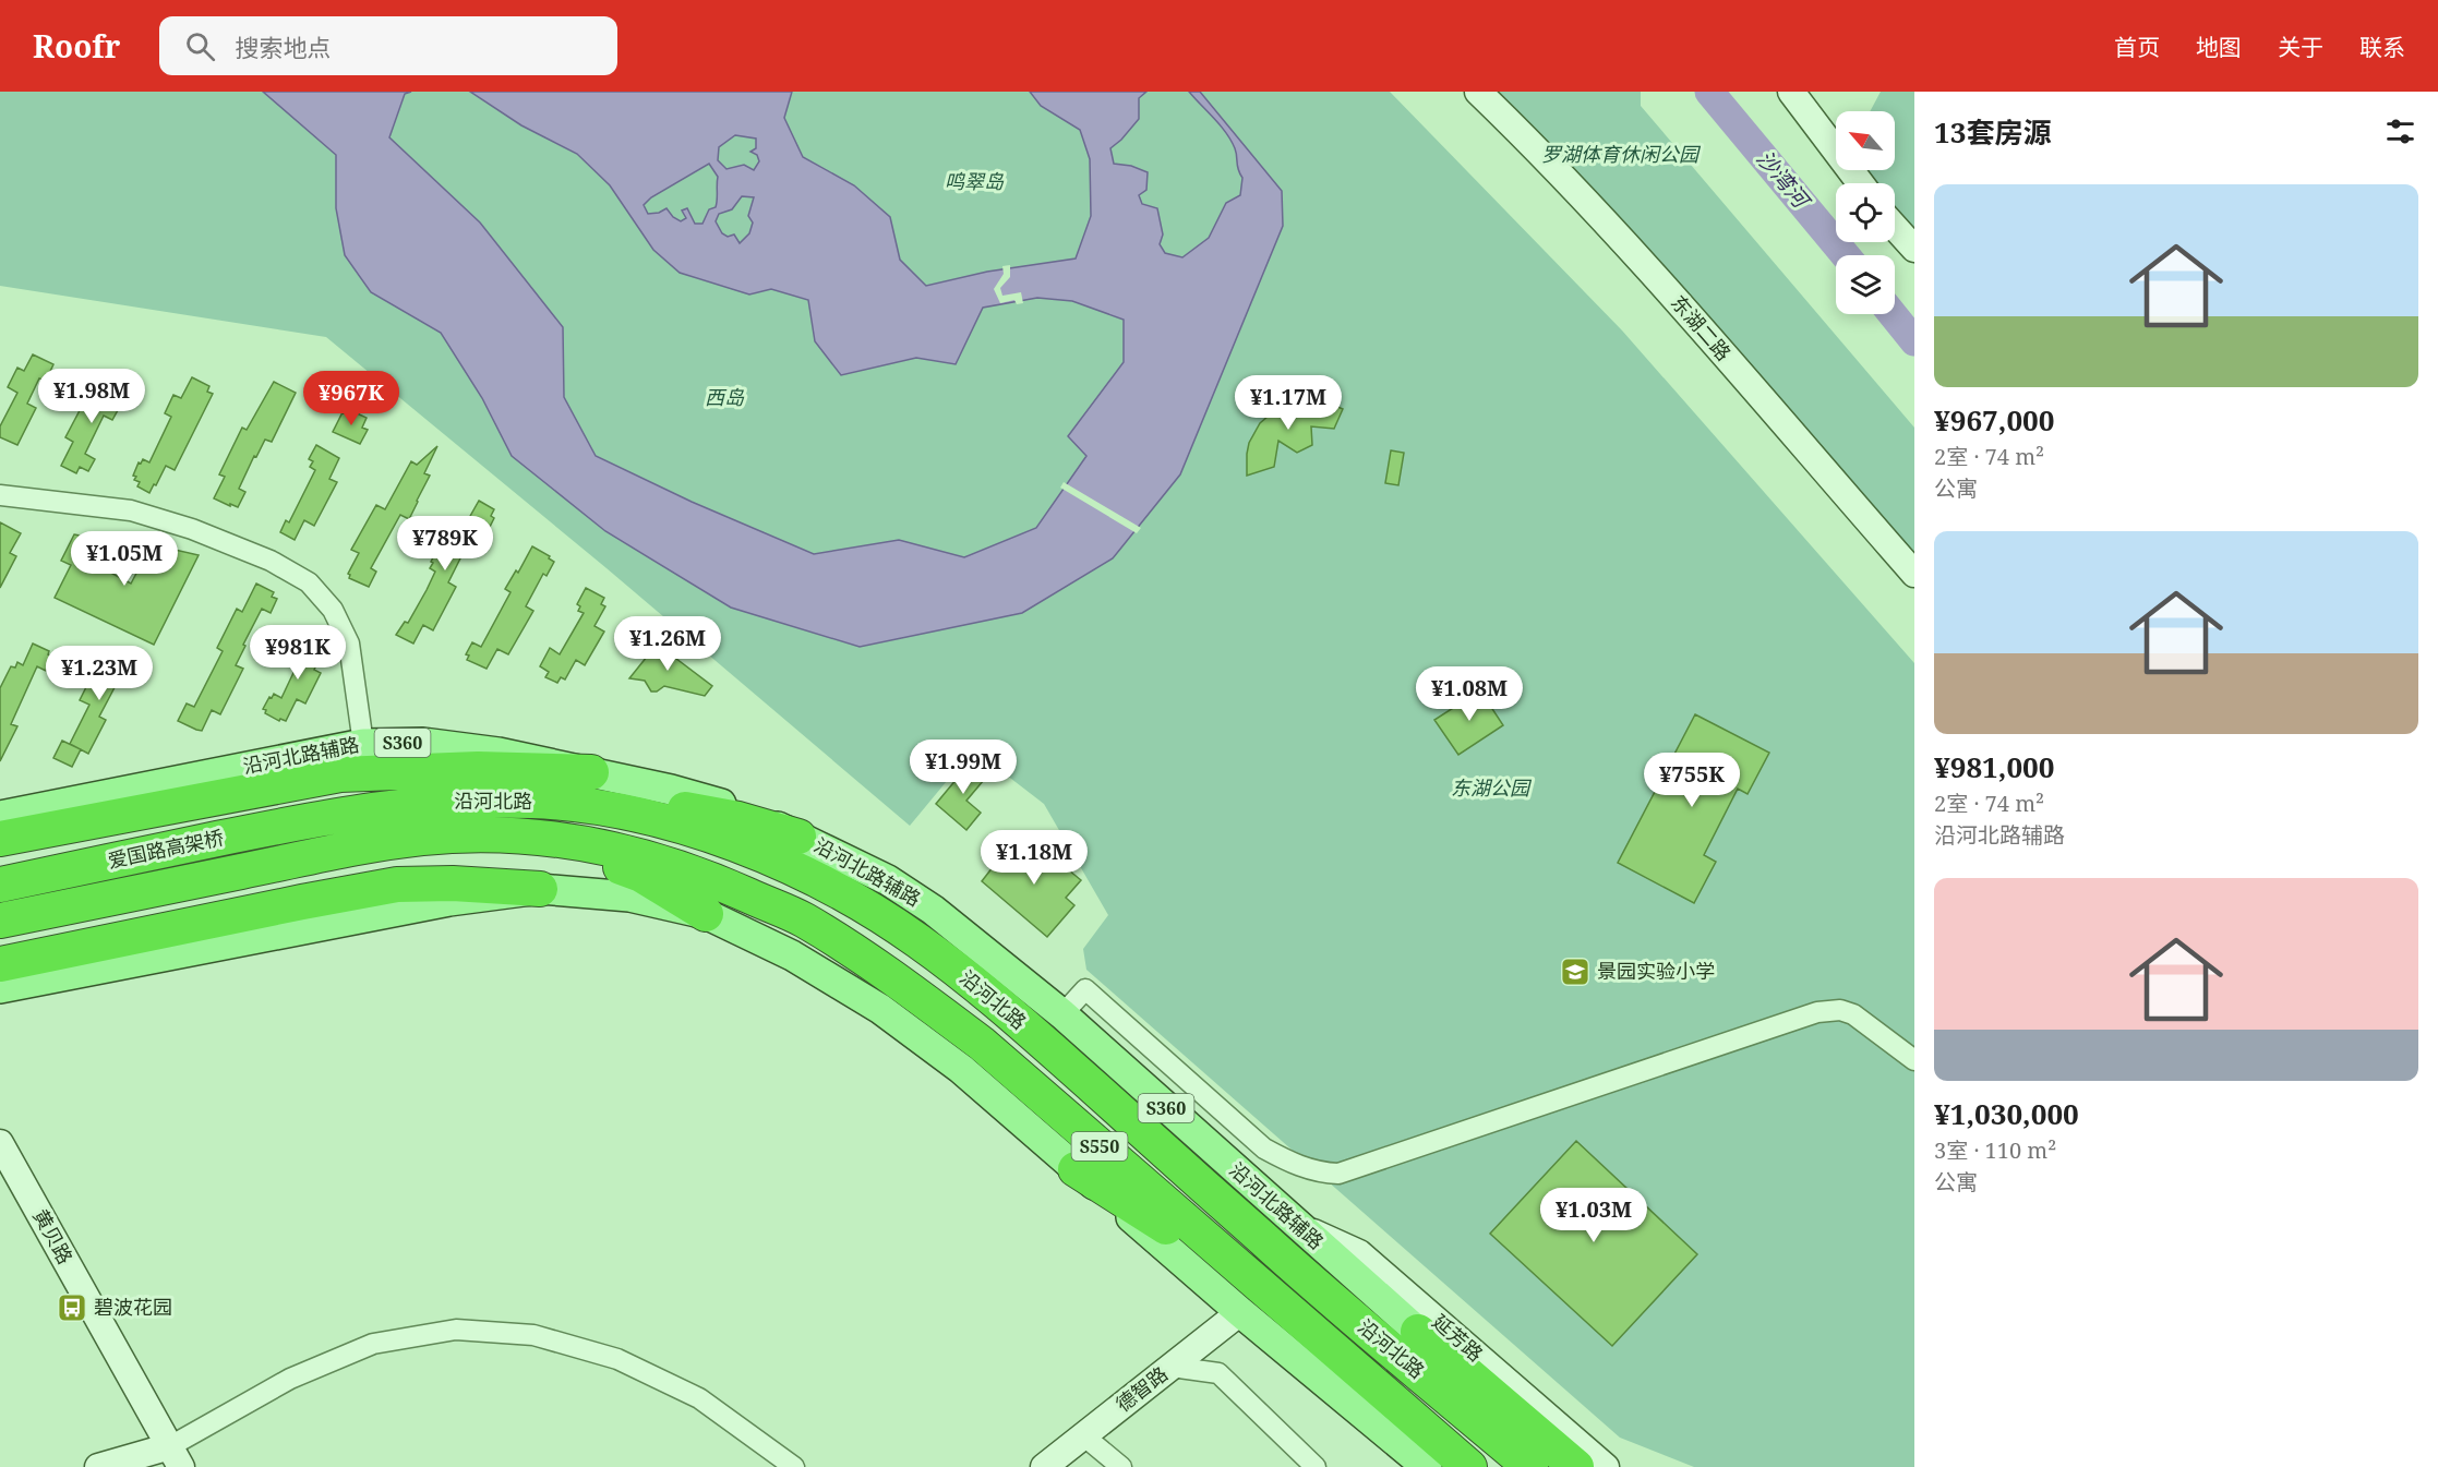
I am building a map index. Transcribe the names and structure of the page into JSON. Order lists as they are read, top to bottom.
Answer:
{
  "streets": {
    "highway": [
      "S360",
      "沿河北路",
      "爱国路高架桥",
      "S550"
    ],
    "main road": ["沿河北路辅路"],
    "street": [
      "东湖二路",
      "黄贝路",
      "延芳路",
      "德智路"
    ]
  },
  "crossings": [
    ["S360", "沿河北路辅路"],
    ["沿河北路辅路", "沿河北路"],
    ["沿河北路辅路", "延芳路"],
    ["沿河北路", "爱国路高架桥"],
    ["沿河北路", "德智路"]
  ],
  "water": ["沙湾河"],
  "parks": [
    "罗湖体育休闲公园",
    "鸣翠岛",
    "西岛",
    "东湖公园"
  ],
  "places": {
    "school or university": ["景园实验小学"],
    "bus stop": ["碧波花园"]
  },
  "north": "top left",
  "page": {
    "header": "Roofr",
    "search": "搜索地点",
    "nav": [
      "首页",
      "地图",
      "关于",
      "联系"
    ],
    "heading": "13套房源",
    "list": [
      {
        "name": "¥967,000",
        "note": "2室 · 74 m² · 公寓"
      },
      {
        "name": "¥981,000",
        "note": "2室 · 74 m² · 沿河北路辅路"
      },
      {
        "name": "¥1,030,000",
        "note": "3室 · 110 m² · 公寓"
      }
    ],
    "price": [
      "¥1.98M",
      "¥967K",
      "¥1.17M",
      "¥789K",
      "¥1.05M",
      "¥1.26M",
      "¥981K",
      "¥1.23M",
      "¥1.08M",
      "¥1.99M",
      "¥755K",
      "¥1.18M",
      "¥1.03M"
    ]
  }
}
